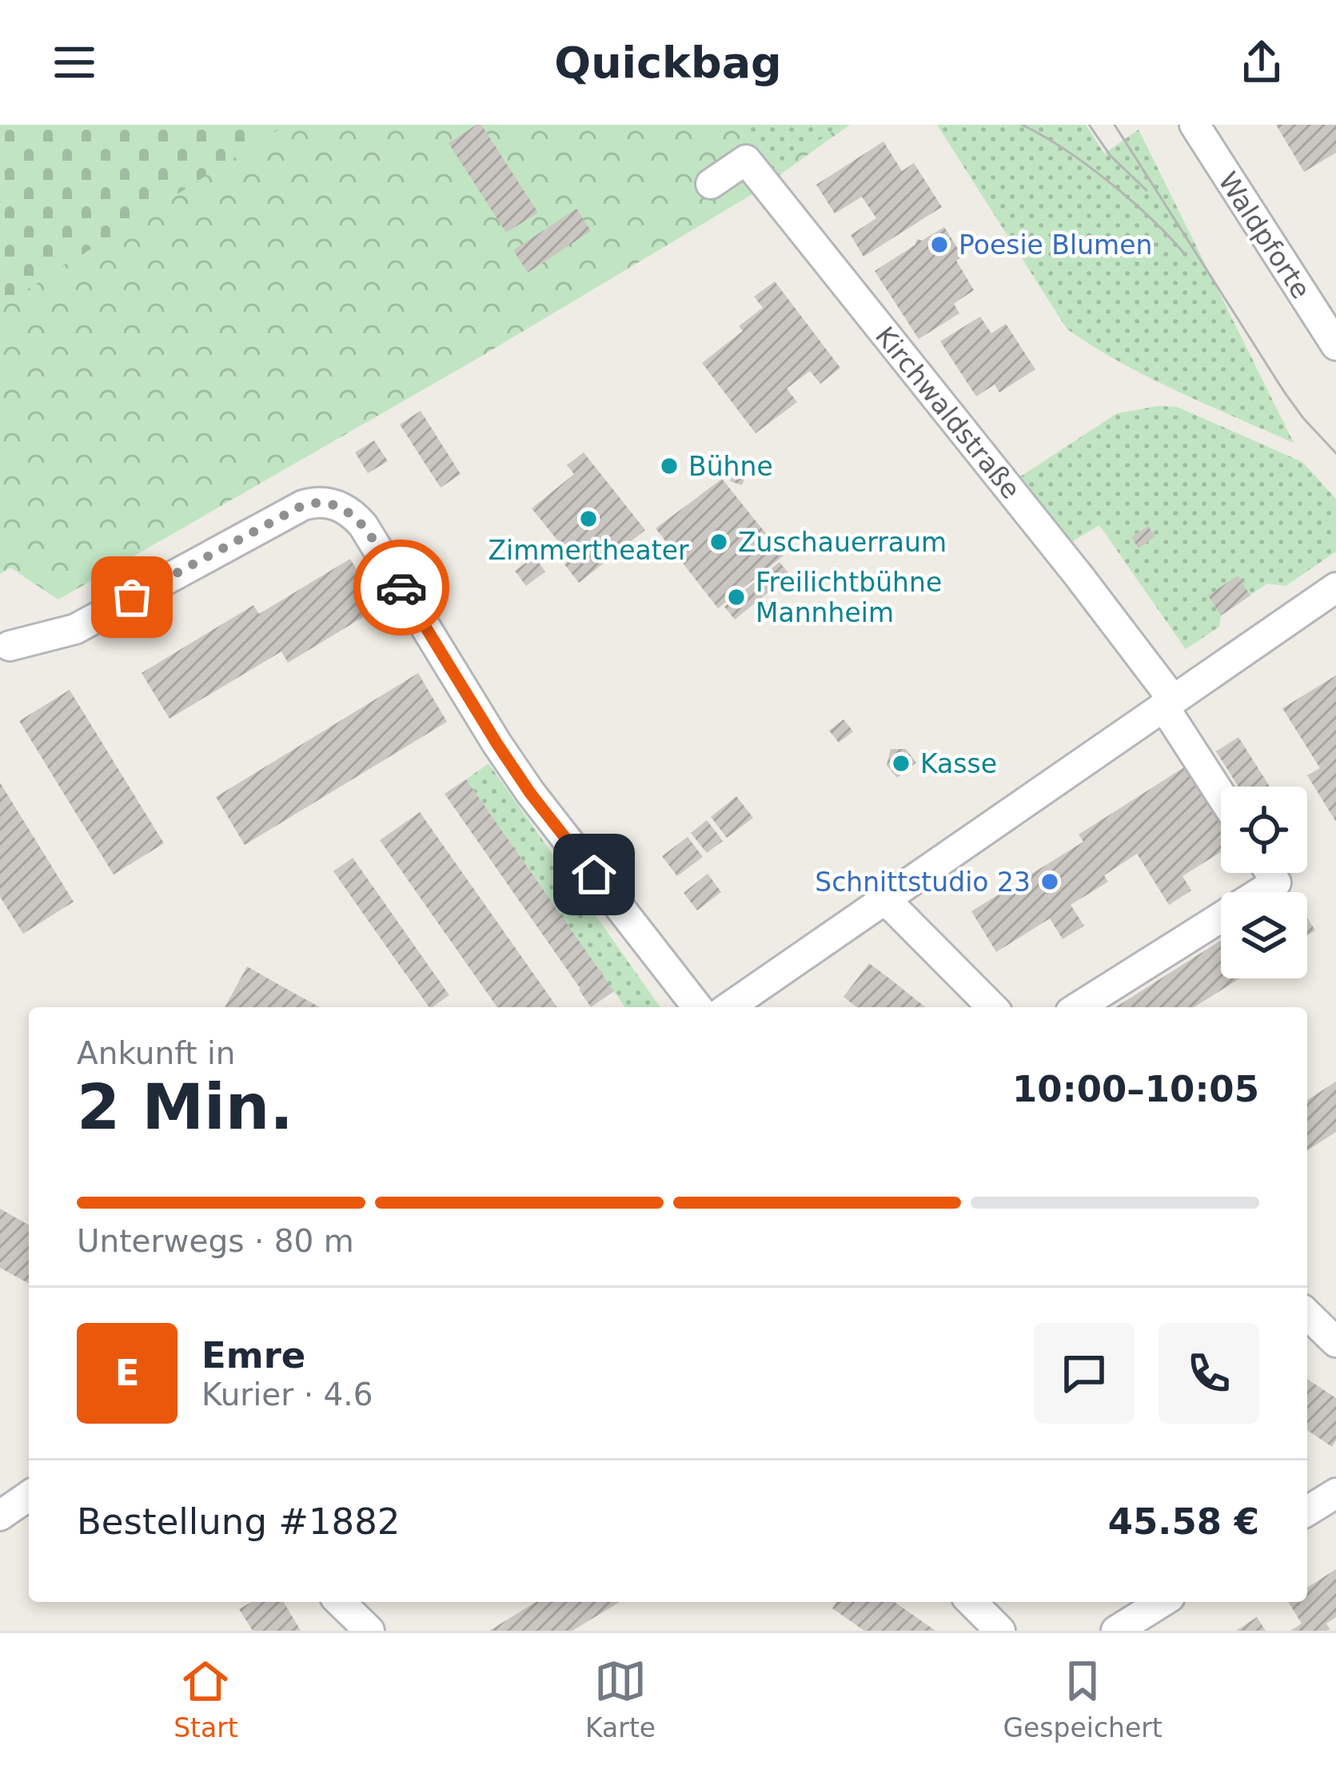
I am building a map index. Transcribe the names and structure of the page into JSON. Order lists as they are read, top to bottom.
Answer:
{
  "streets": {
    "street": ["Waldpforte", "Kirchwaldstraße"]
  },
  "places": [
    "Poesie Blumen",
    "Bühne",
    "Zimmertheater",
    "Zuschauerraum",
    "Freilichtbühne Mannheim",
    "Kasse",
    "Schnittstudio 23"
  ],
  "page": {
    "header": "Quickbag",
    "heading": ["2 Min.", "Ankunft in", "10:00–10:05"],
    "panel": [
      "Emre",
      "Kurier · 4.6",
      "Bestellung #1882",
      "45.58 €"
    ],
    "bar": "Unterwegs · 80 m",
    "round": "E",
    "tabs": ["Start", "Karte", "Gespeichert"]
  }
}
